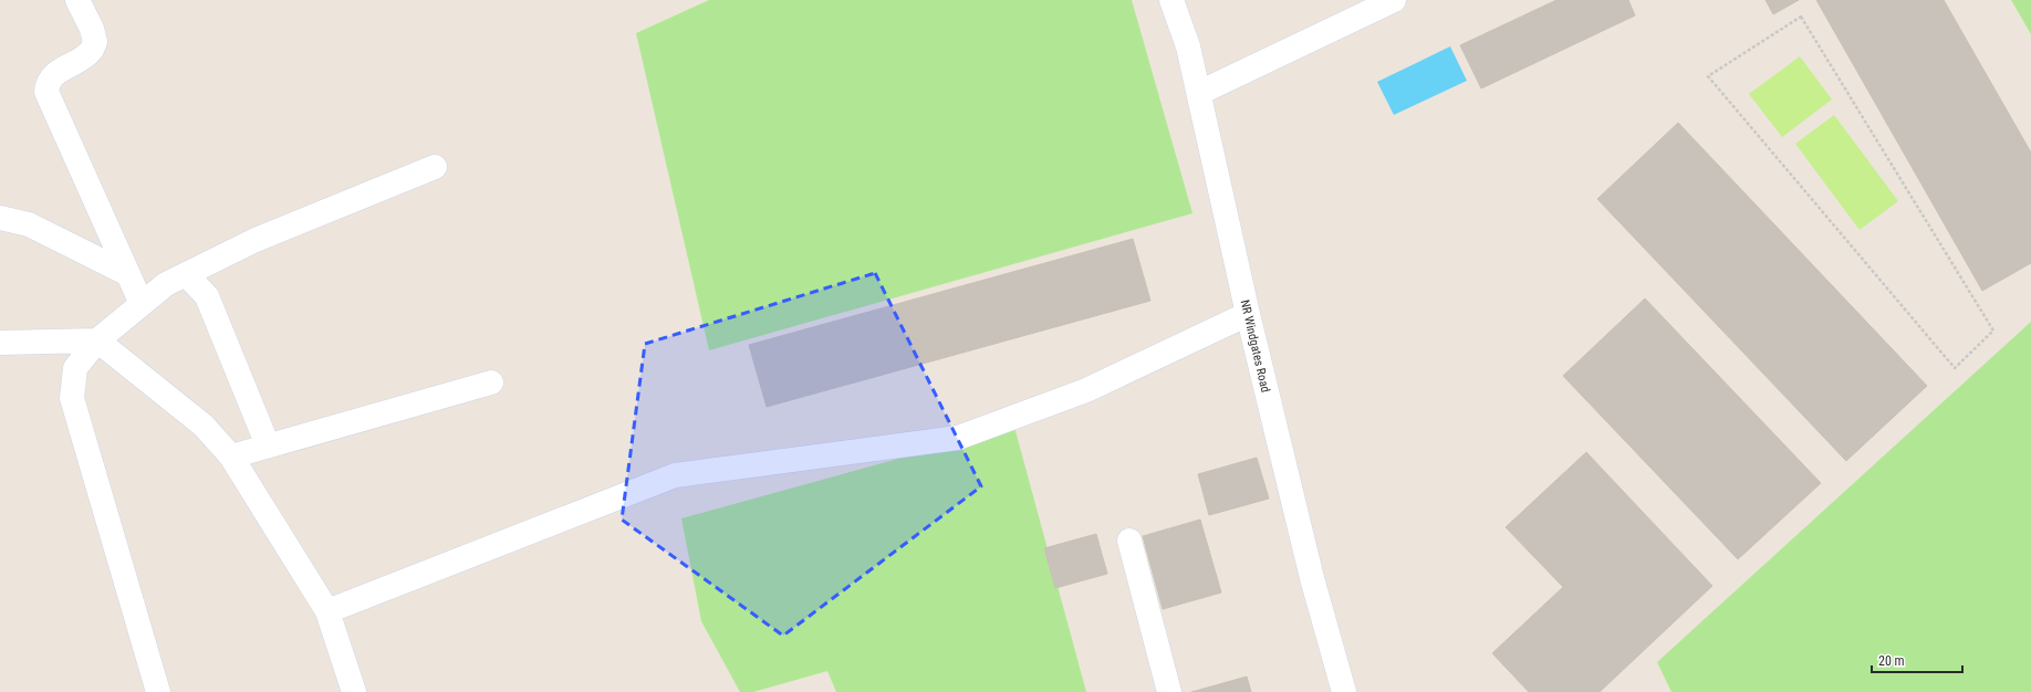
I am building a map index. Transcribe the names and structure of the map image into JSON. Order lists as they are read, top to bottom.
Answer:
{
  "streets": {
    "street": ["NR Windgates Road"]
  },
  "scale_bar": "20 m"
}
